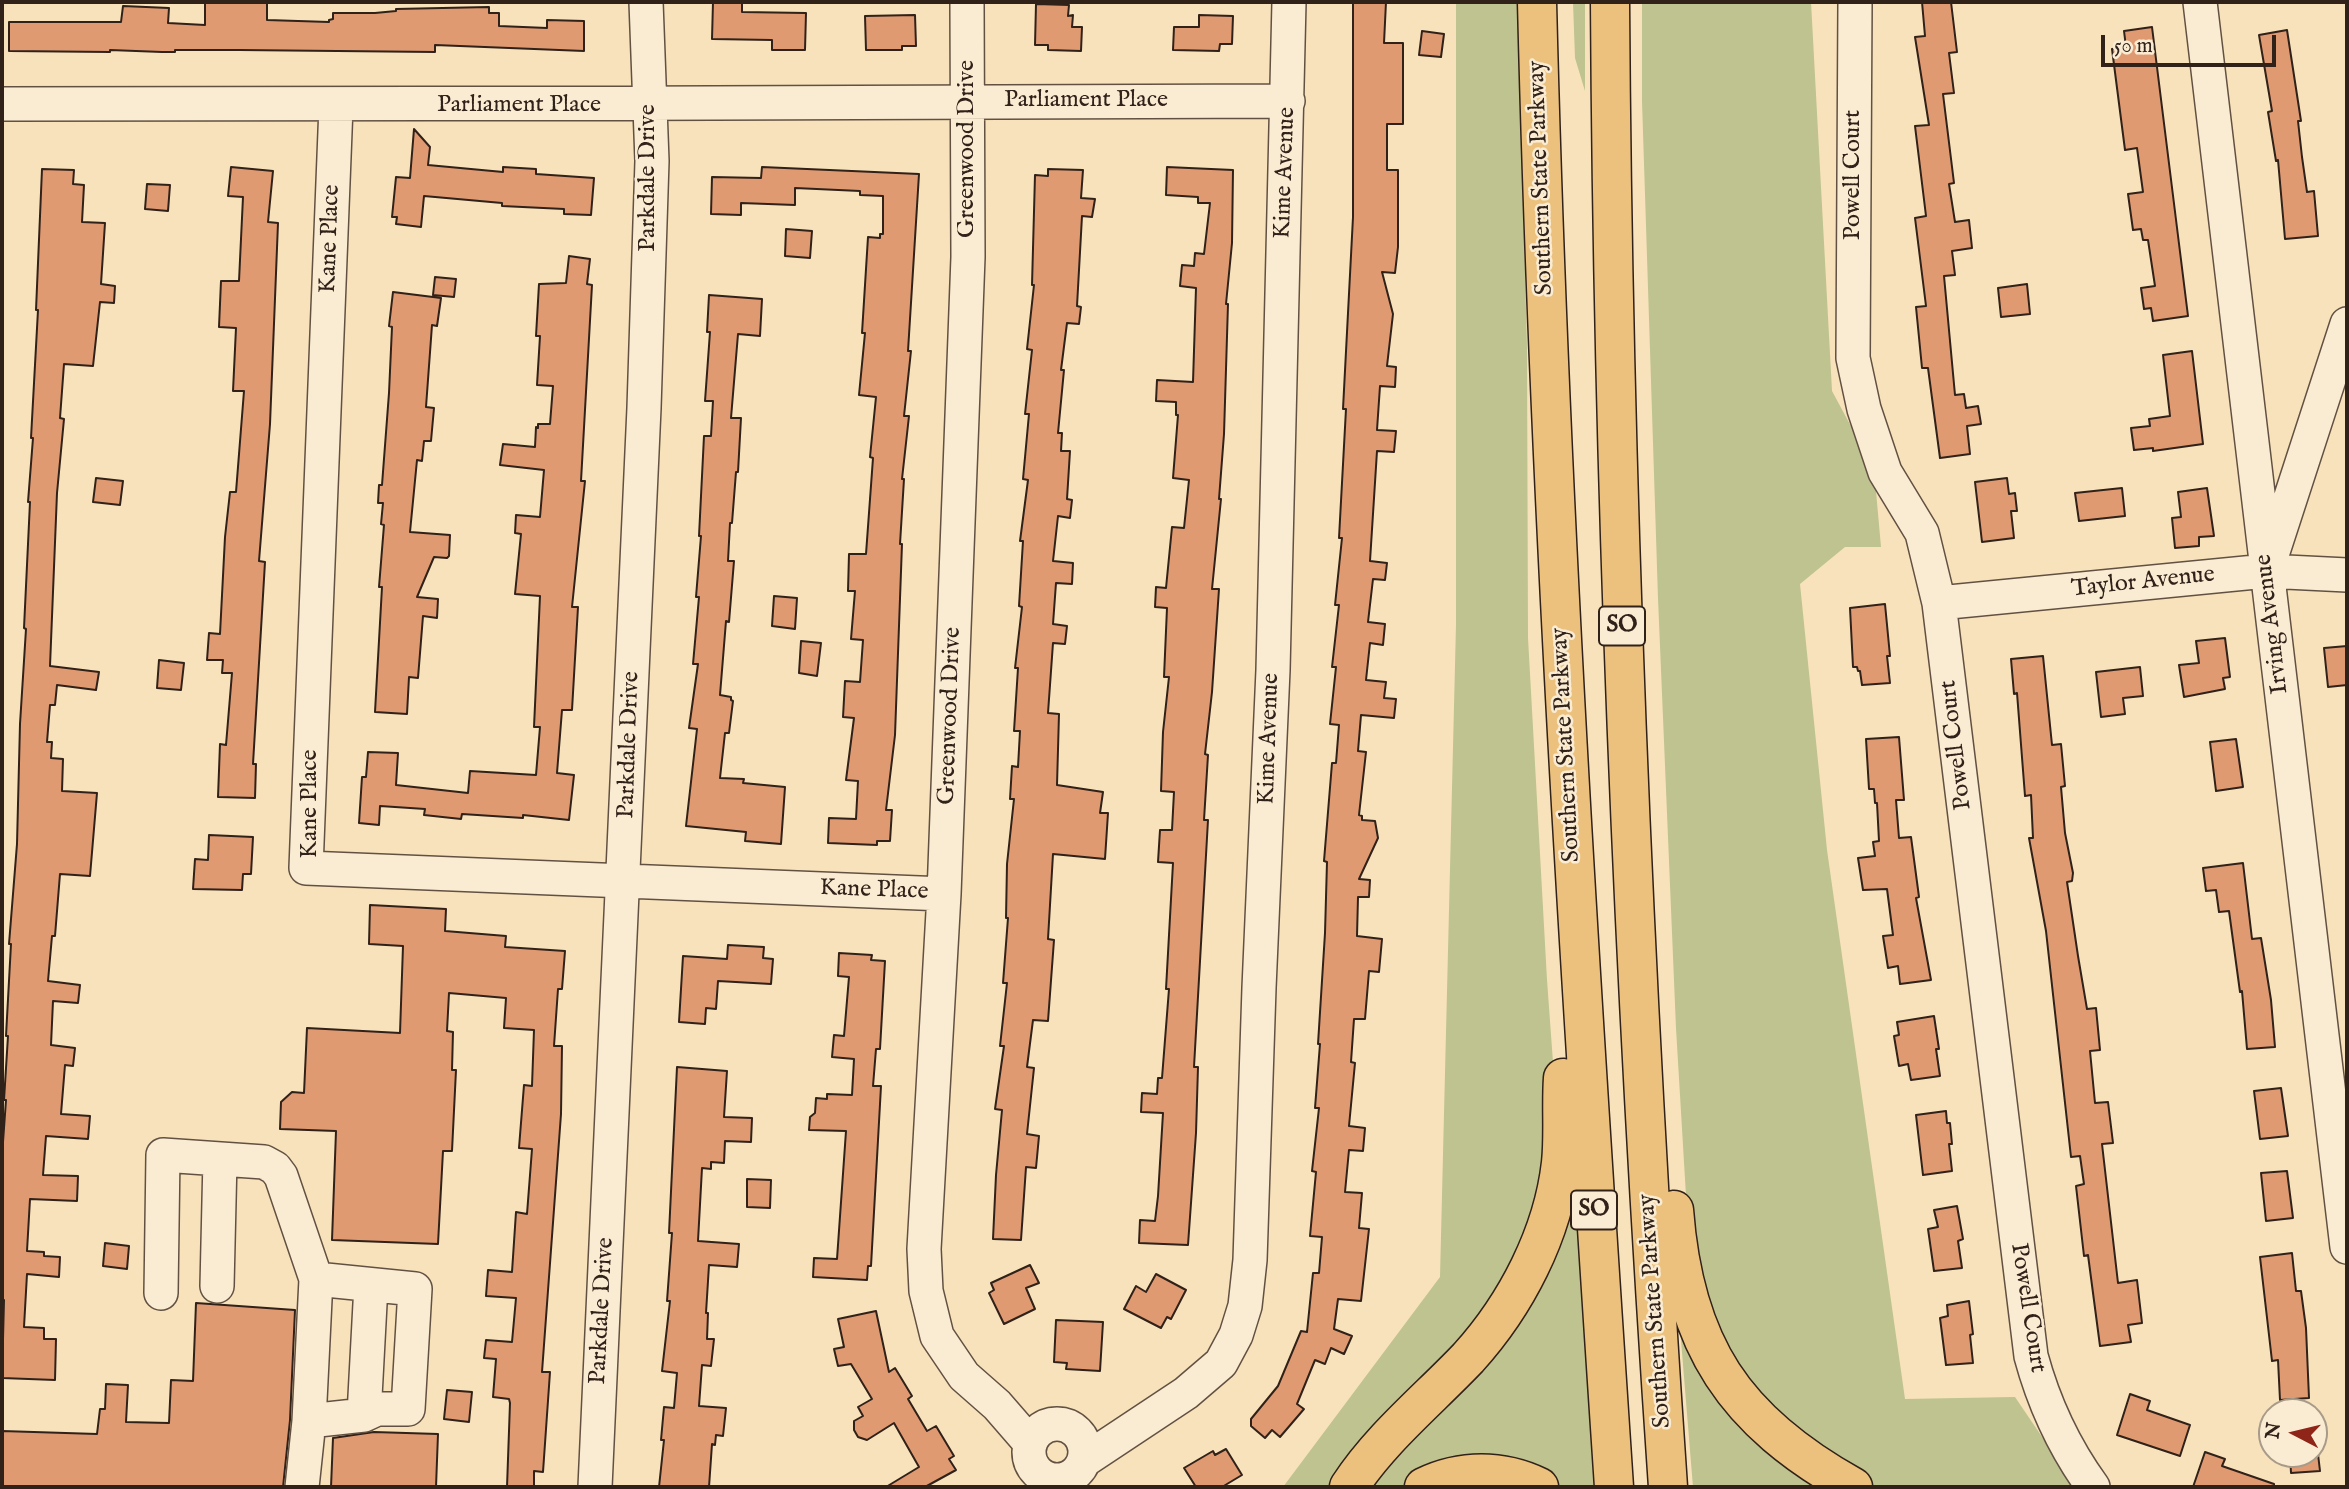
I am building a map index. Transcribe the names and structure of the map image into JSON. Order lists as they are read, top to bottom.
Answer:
{
  "streets": {
    "highway": ["Southern State Parkway", "SO"],
    "street": [
      "Parliament Place",
      "Greenwood Drive",
      "Kime Avenue",
      "Powell Court",
      "Parkdale Drive",
      "Kane Place",
      "Taylor Avenue",
      "Irving Avenue"
    ]
  },
  "crossings": [
    ["Parliament Place", "Greenwood Drive"],
    ["Parliament Place", "Kime Avenue"],
    ["Parliament Place", "Parkdale Drive"],
    ["Parliament Place", "Kane Place"],
    ["Greenwood Drive", "Kime Avenue"],
    ["Greenwood Drive", "Kane Place"],
    ["Powell Court", "Taylor Avenue"],
    ["Parkdale Drive", "Kane Place"],
    ["Taylor Avenue", "Irving Avenue"]
  ],
  "scale_bar": "50 m",
  "north": "left"
}
